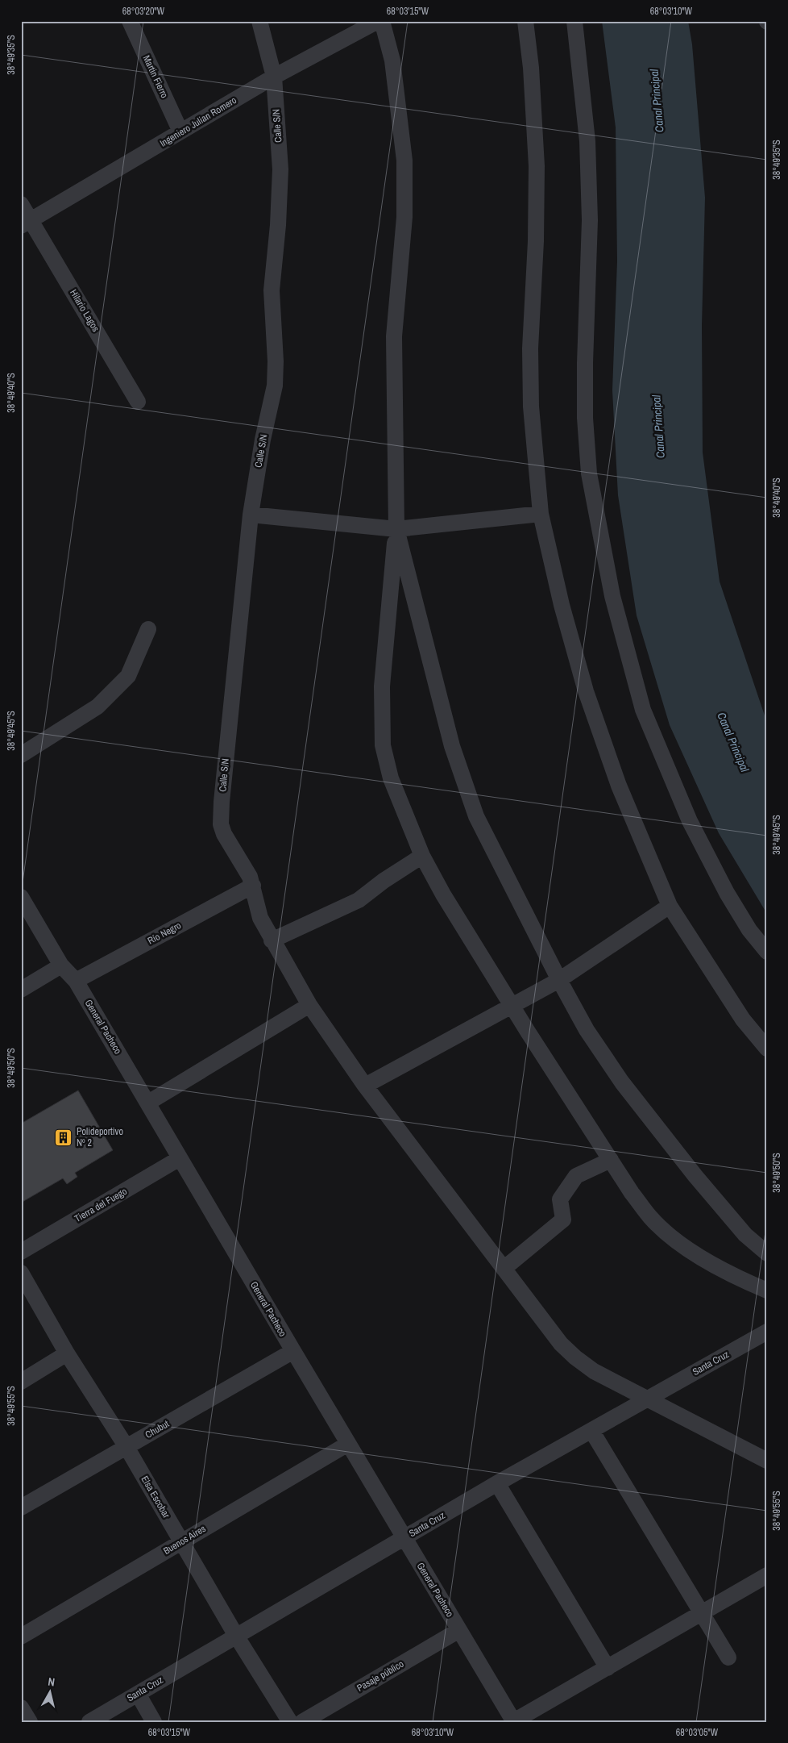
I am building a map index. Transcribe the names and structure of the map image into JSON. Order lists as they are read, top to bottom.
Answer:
{
  "streets": {
    "street": [
      "Martin Fierro",
      "Ingeniero Julian Romero",
      "Calle S/N",
      "Hilario Lagos",
      "Río Negro",
      "General Pacheco",
      "Tierra del Fuego",
      "Santa Cruz",
      "Chubut",
      "Elsa Escobar",
      "Buenos Aires",
      "Pasaje público"
    ]
  },
  "crossings": [
    ["Martin Fierro", "Ingeniero Julian Romero"],
    ["Ingeniero Julian Romero", "Calle S/N"],
    ["Ingeniero Julian Romero", "Hilario Lagos"],
    ["Calle S/N", "Río Negro"],
    ["Río Negro", "General Pacheco"],
    ["General Pacheco", "Tierra del Fuego"],
    ["General Pacheco", "Santa Cruz"],
    ["General Pacheco", "Chubut"],
    ["General Pacheco", "Buenos Aires"],
    ["General Pacheco", "Pasaje público"],
    ["Santa Cruz", "Elsa Escobar"],
    ["Chubut", "Elsa Escobar"],
    ["Elsa Escobar", "Buenos Aires"]
  ],
  "water": ["Canal Principal"],
  "places": {
    "building": ["Polideportivo Nº 2"]
  },
  "north": "top",
  "coordinates": [
    "68°03'20\"W",
    "68°03'15\"W",
    "68°03'10\"W",
    "38°49'35\"S",
    "38°49'40\"S",
    "38°49'45\"S",
    "38°49'50\"S",
    "38°49'55\"S",
    "68°03'05\"W"
  ]
}
